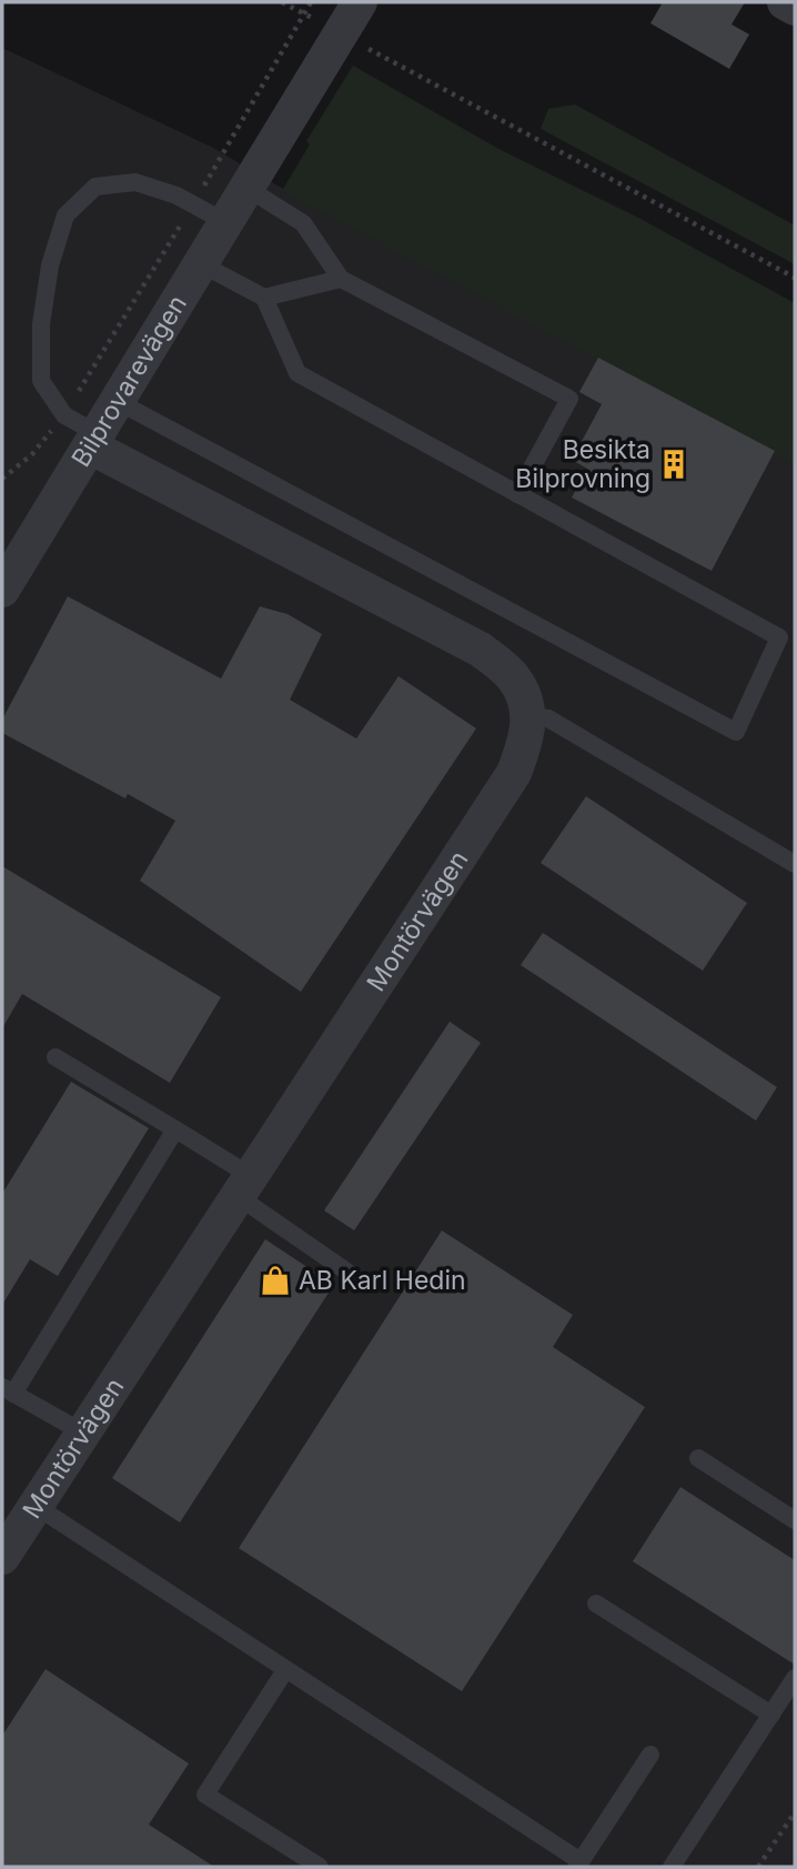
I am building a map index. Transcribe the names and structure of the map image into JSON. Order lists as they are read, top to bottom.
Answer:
{
  "streets": {
    "street": ["Bilprovarevägen", "Montörvägen"]
  },
  "crossings": [
    ["Bilprovarevägen", "Montörvägen"]
  ],
  "places": {
    "building": ["Besikta Bilprovning"],
    "shop": ["AB Karl Hedin"]
  }
}
